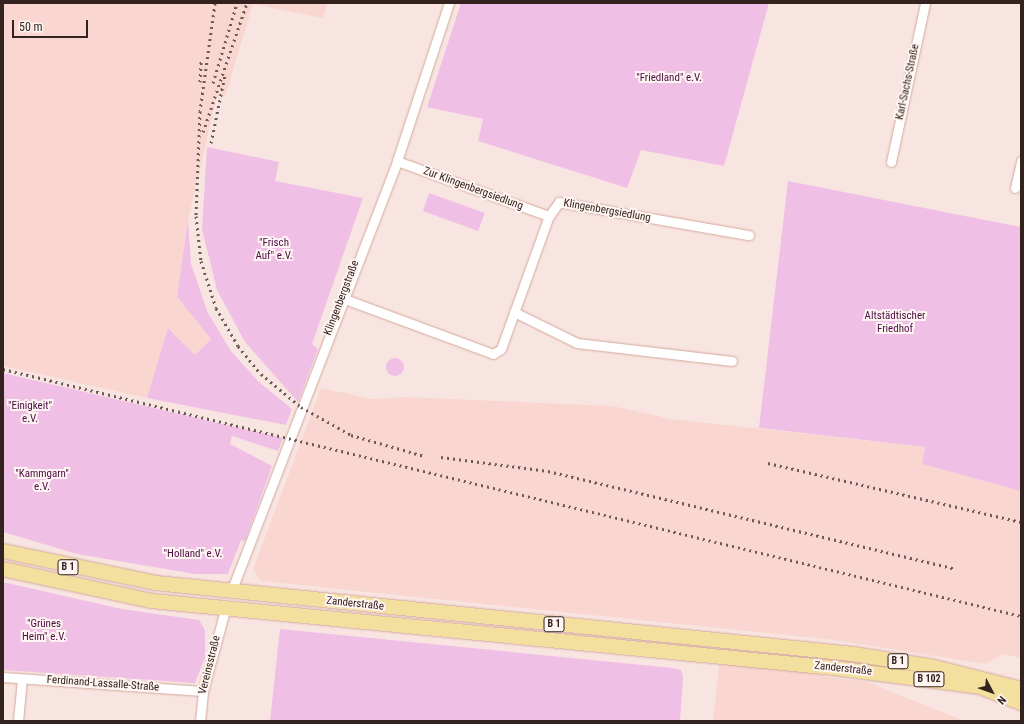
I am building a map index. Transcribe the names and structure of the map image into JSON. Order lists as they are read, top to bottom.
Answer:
{
  "streets": {
    "main road": ["B 1", "Zanderstraße", "B 102"],
    "street": [
      "Karl-Sachs-Straße",
      "Zur Klingenbergsiedlung",
      "Klingenbergsiedlung",
      "Klingenbergstraße",
      "Vereinsstraße",
      "Ferdinand-Lassalle-Straße"
    ]
  },
  "crossings": [
    ["Zur Klingenbergsiedlung", "Klingenbergsiedlung"],
    ["Zur Klingenbergsiedlung", "Klingenbergstraße"],
    ["Klingenbergsiedlung", "Klingenbergstraße"],
    ["Klingenbergstraße", "Zanderstraße"],
    ["Zanderstraße", "Vereinsstraße"],
    ["Vereinsstraße", "Ferdinand-Lassalle-Straße"]
  ],
  "parks": [
    "\"Friedland\" e.V.",
    "\"Frisch Auf\" e.V.",
    "Altstädtischer Friedhof",
    "\"Einigkeit\" e.V.",
    "\"Kammgarn\" e.V.",
    "\"Holland\" e.V.",
    "\"Grünes Heim\" e.V."
  ],
  "scale_bar": "50 m",
  "north": "bottom right"
}
